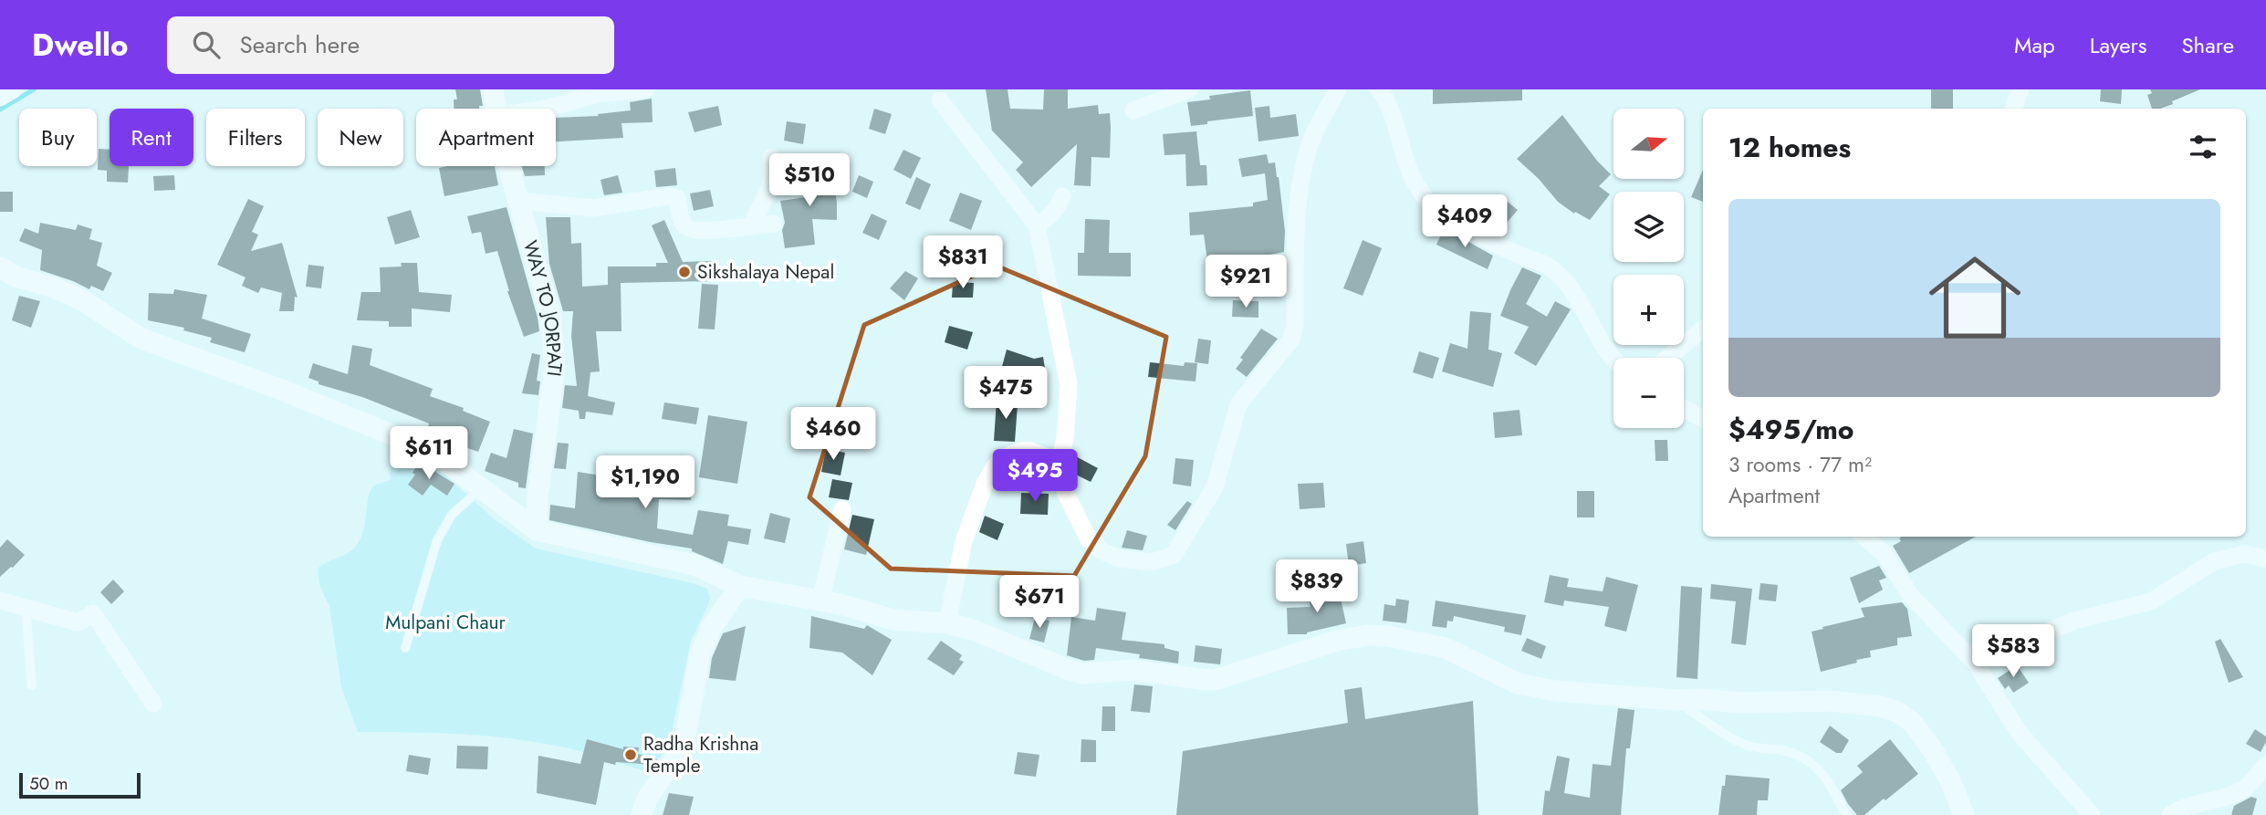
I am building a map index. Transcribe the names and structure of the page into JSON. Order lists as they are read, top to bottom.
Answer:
{
  "streets": {
    "street": ["WAY TO JORPATI"]
  },
  "parks": ["Mulpani Chaur"],
  "places": ["Sikshalaya Nepal", "Radha Krishna Temple"],
  "scale_bar": "50 m",
  "north": "right",
  "page": {
    "header": "Dwello",
    "search": "Search here",
    "nav": ["Map", "Layers", "Share"],
    "map_buttons": ["+", "−"],
    "chip": [
      "Buy",
      "Rent",
      "Filters",
      "New",
      "Apartment"
    ],
    "heading": "12 homes",
    "price": [
      "$510",
      "$409",
      "$831",
      "$921",
      "$475",
      "$460",
      "$611",
      "$495",
      "$1,190",
      "$839",
      "$671",
      "$583"
    ],
    "list": [
      {
        "name": "$495/mo",
        "note": "3 rooms · 77 m² · Apartment"
      }
    ],
    "scale": "50 m"
  }
}
